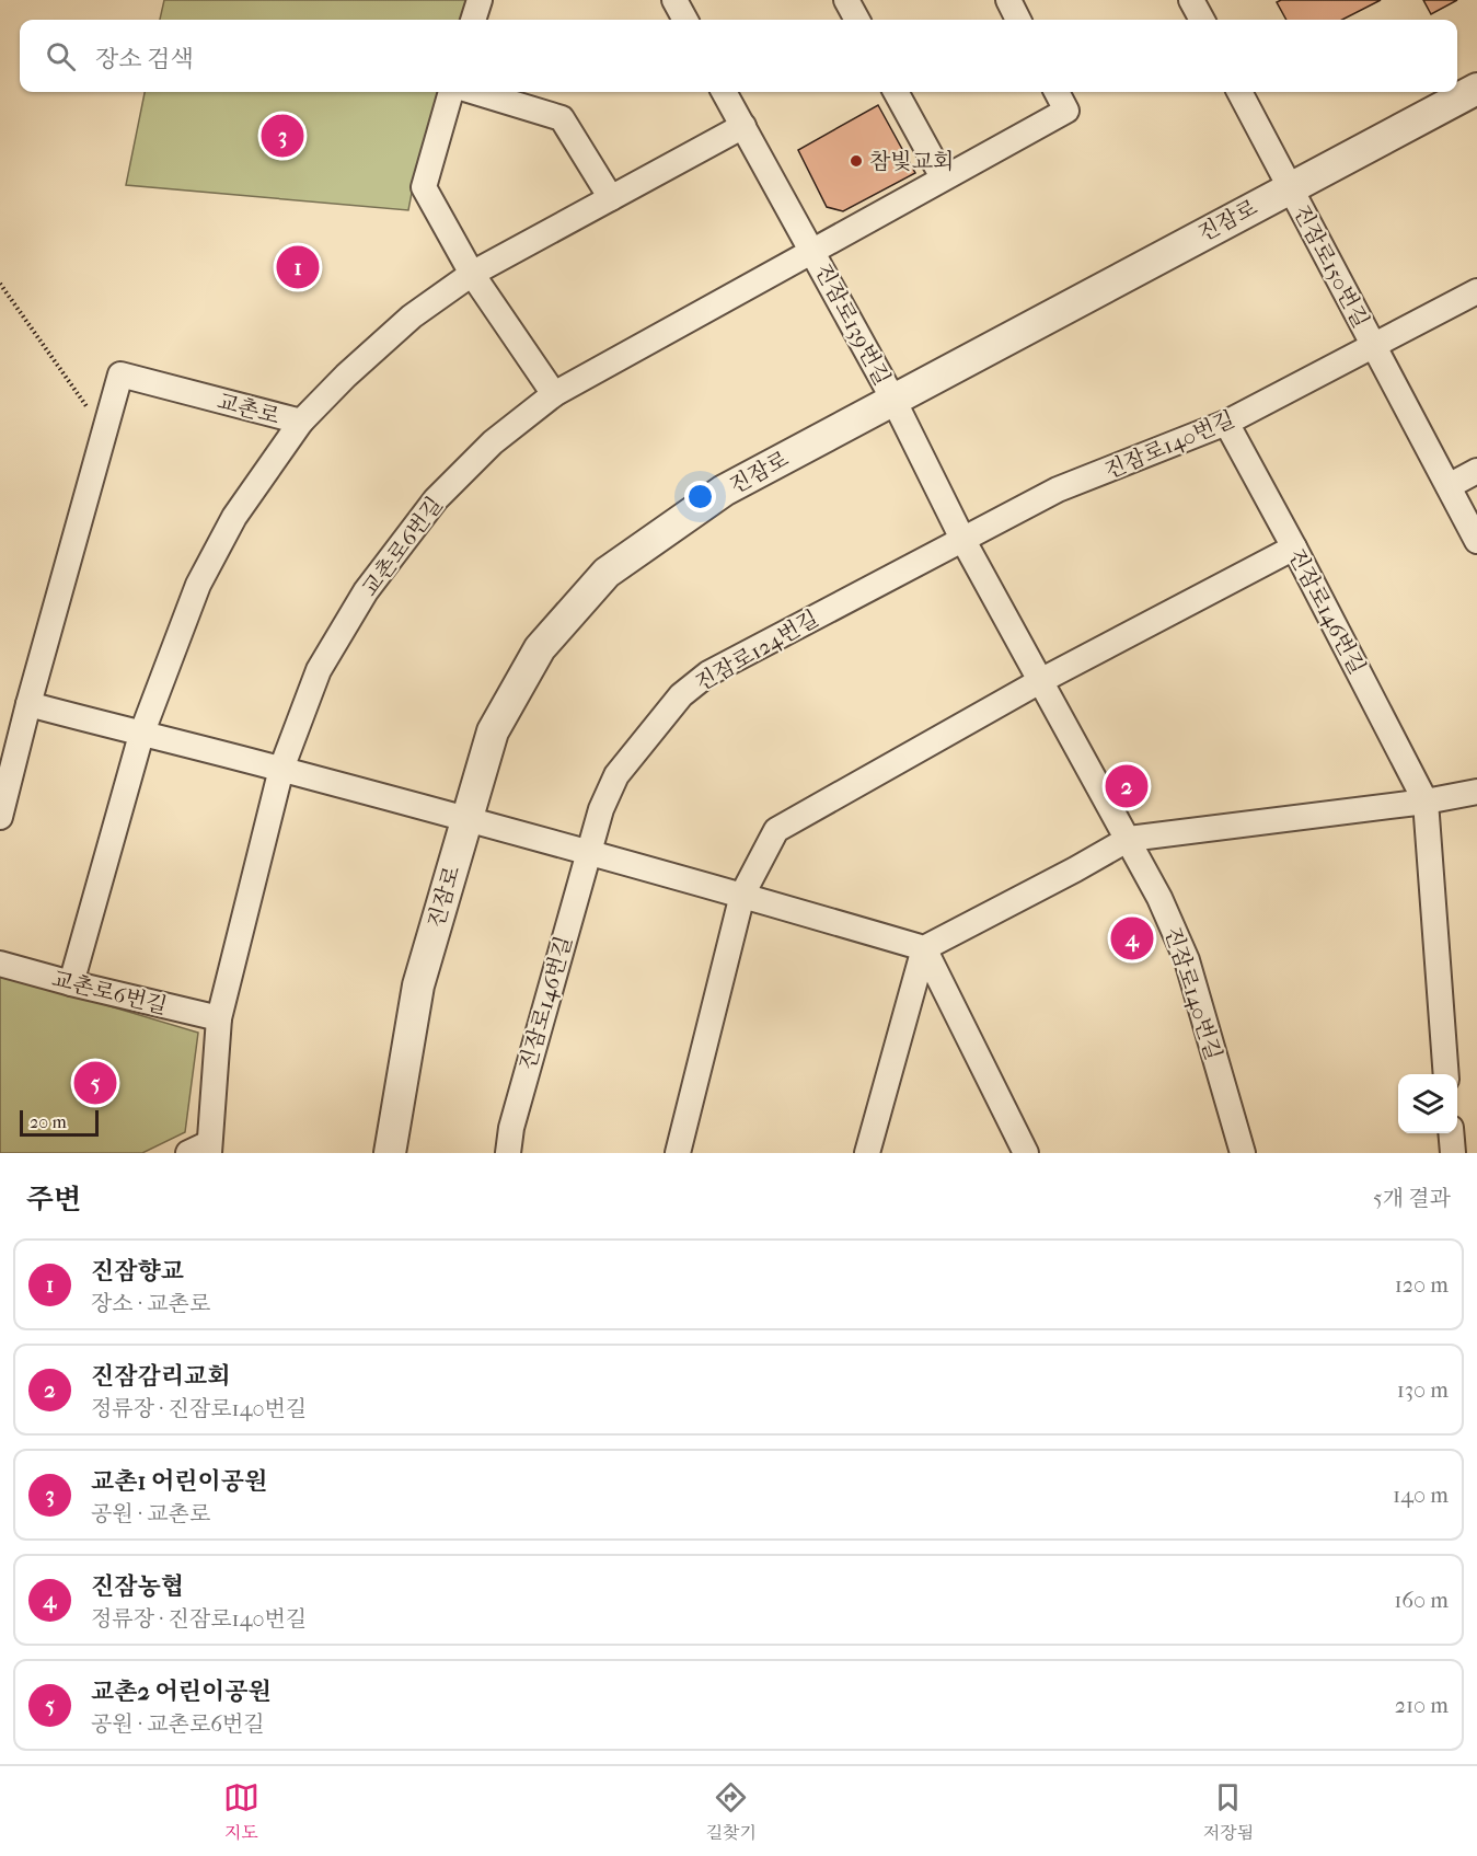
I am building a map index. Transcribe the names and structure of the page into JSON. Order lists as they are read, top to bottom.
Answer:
{
  "streets": {
    "street": [
      "진잠로",
      "진잠로150번길",
      "진잠로139번길",
      "교촌로",
      "진잠로140번길",
      "교촌로6번길",
      "진잠로146번길",
      "진잠로124번길"
    ]
  },
  "crossings": [
    ["진잠로", "진잠로150번길"],
    ["진잠로", "진잠로139번길"],
    ["진잠로", "진잠로140번길"],
    ["진잠로150번길", "진잠로140번길"],
    ["진잠로139번길", "교촌로"],
    ["진잠로139번길", "진잠로140번길"],
    ["진잠로139번길", "교촌로6번길"],
    ["진잠로140번길", "진잠로146번길"],
    ["진잠로140번길", "진잠로124번길"],
    ["진잠로146번길", "진잠로124번길"]
  ],
  "places": ["참빛교회"],
  "scale_bar": "20 m",
  "page": {
    "search": "장소 검색",
    "pins": [
      "3",
      "1",
      "2",
      "4",
      "5"
    ],
    "scale": "20 m",
    "heading": ["주변", "5개 결과"],
    "list": [
      {
        "mark": "1",
        "name": "진잠향교",
        "note": "장소 · 교촌로",
        "value": "120 m"
      },
      {
        "mark": "2",
        "name": "진잠감리교회",
        "note": "정류장 · 진잠로140번길",
        "value": "130 m"
      },
      {
        "mark": "3",
        "name": "교촌1 어린이공원",
        "note": "공원 · 교촌로",
        "value": "140 m"
      },
      {
        "mark": "4",
        "name": "진잠농협",
        "note": "정류장 · 진잠로140번길",
        "value": "160 m"
      },
      {
        "mark": "5",
        "name": "교촌2 어린이공원",
        "note": "공원 · 교촌로6번길",
        "value": "210 m"
      }
    ],
    "nav": ["지도", "길찾기", "저장됨"]
  }
}
